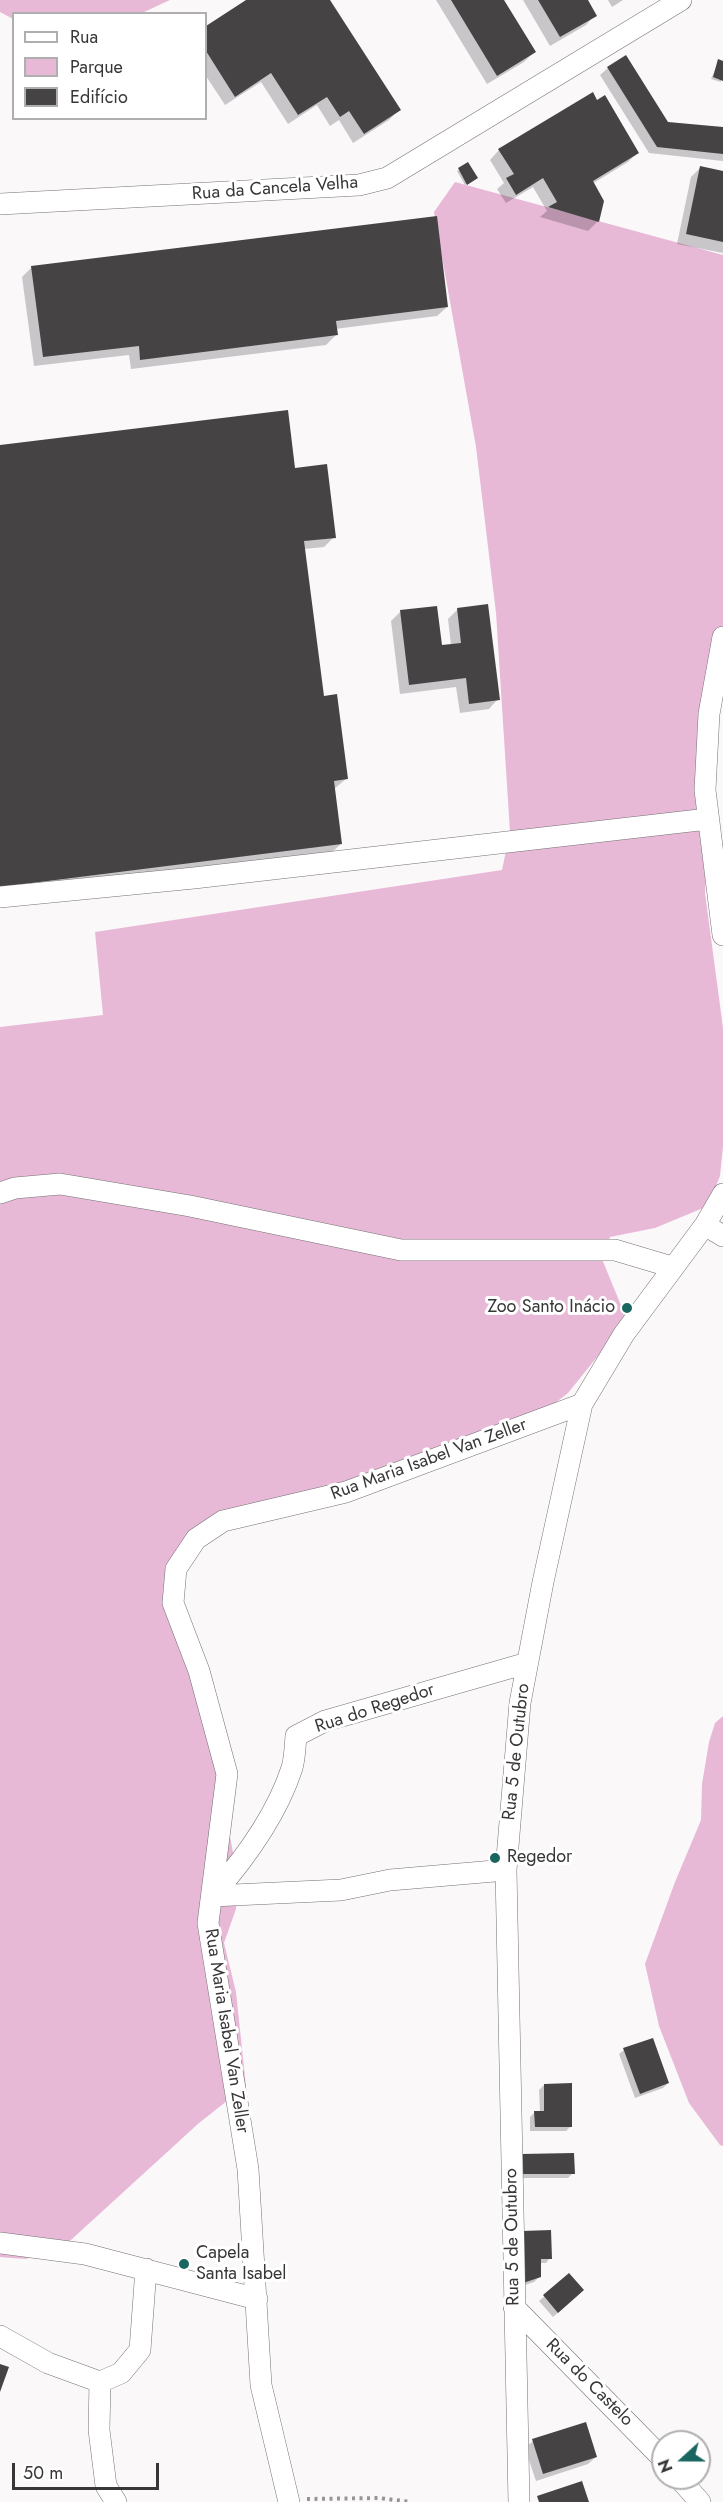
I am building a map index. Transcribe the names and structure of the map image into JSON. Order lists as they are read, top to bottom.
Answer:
{
  "streets": {
    "street": [
      "Rua da Cancela Velha",
      "Rua Maria Isabel Van Zeller",
      "Rua do Regedor",
      "Rua 5 de Outubro",
      "Rua do Castelo"
    ]
  },
  "crossings": [
    ["Rua Maria Isabel Van Zeller", "Rua do Regedor"],
    ["Rua Maria Isabel Van Zeller", "Rua 5 de Outubro"],
    ["Rua do Regedor", "Rua 5 de Outubro"],
    ["Rua 5 de Outubro", "Rua do Castelo"]
  ],
  "places": ["Zoo Santo Inácio", "Regedor", "Capela Santa Isabel"],
  "legend": ["Rua", "Parque", "Edifício"],
  "scale_bar": "50 m",
  "north": "left"
}
